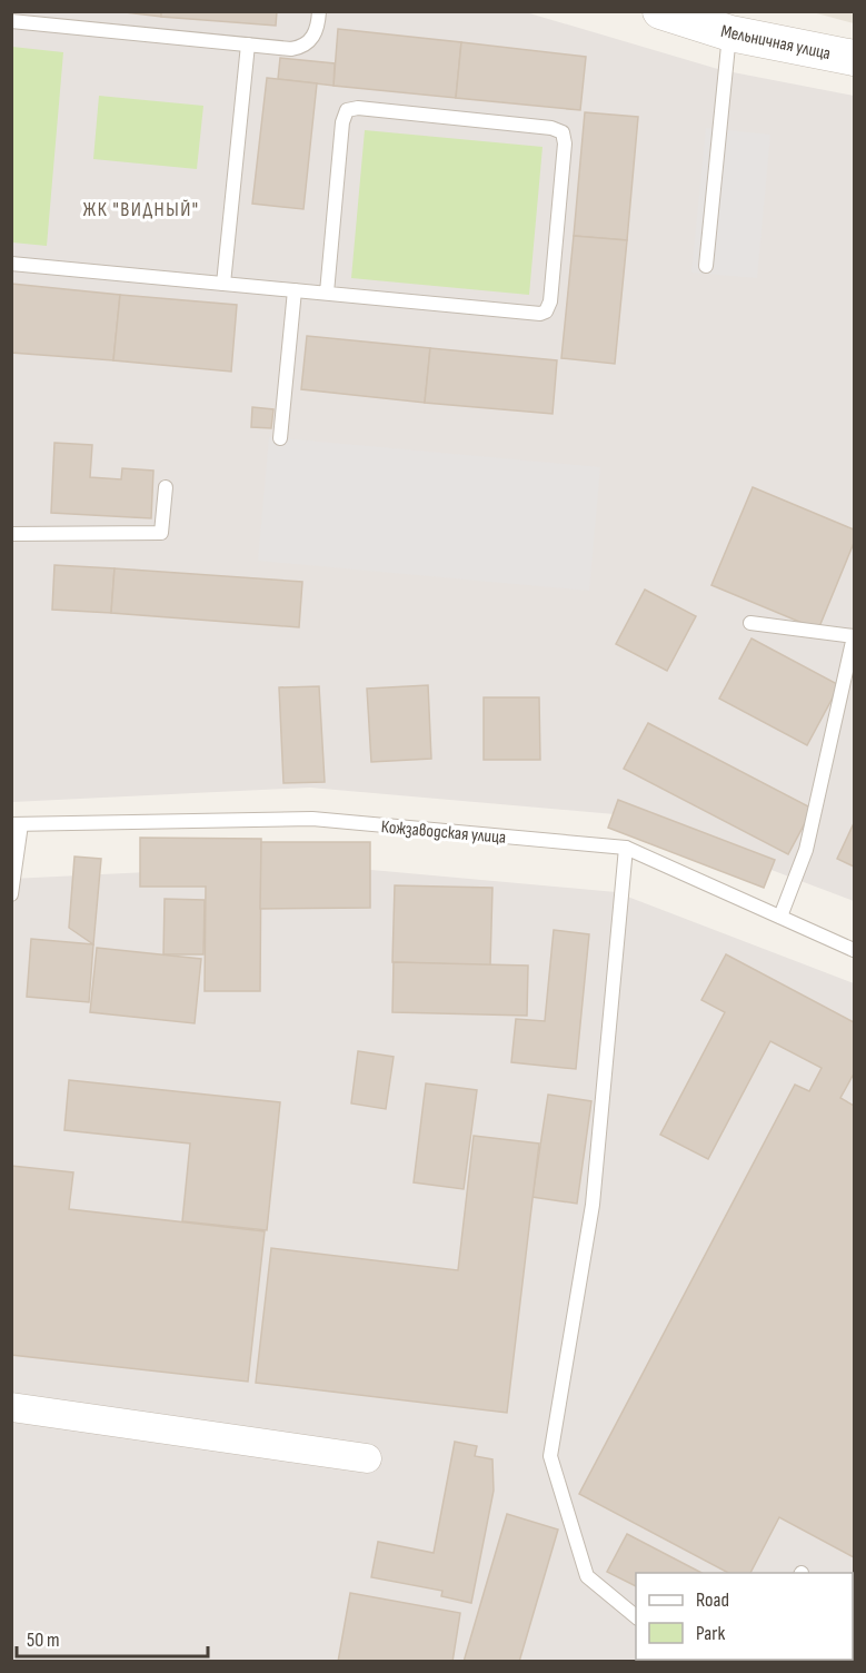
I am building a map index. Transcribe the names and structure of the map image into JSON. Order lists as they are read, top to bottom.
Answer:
{
  "streets": {
    "street": ["Мельничная улица"],
    "lane": ["Кожзаводская улица"]
  },
  "districts": ["ЖК \"ВИДНЫЙ\""],
  "legend": ["Road", "Park"],
  "scale_bar": "50 m"
}
